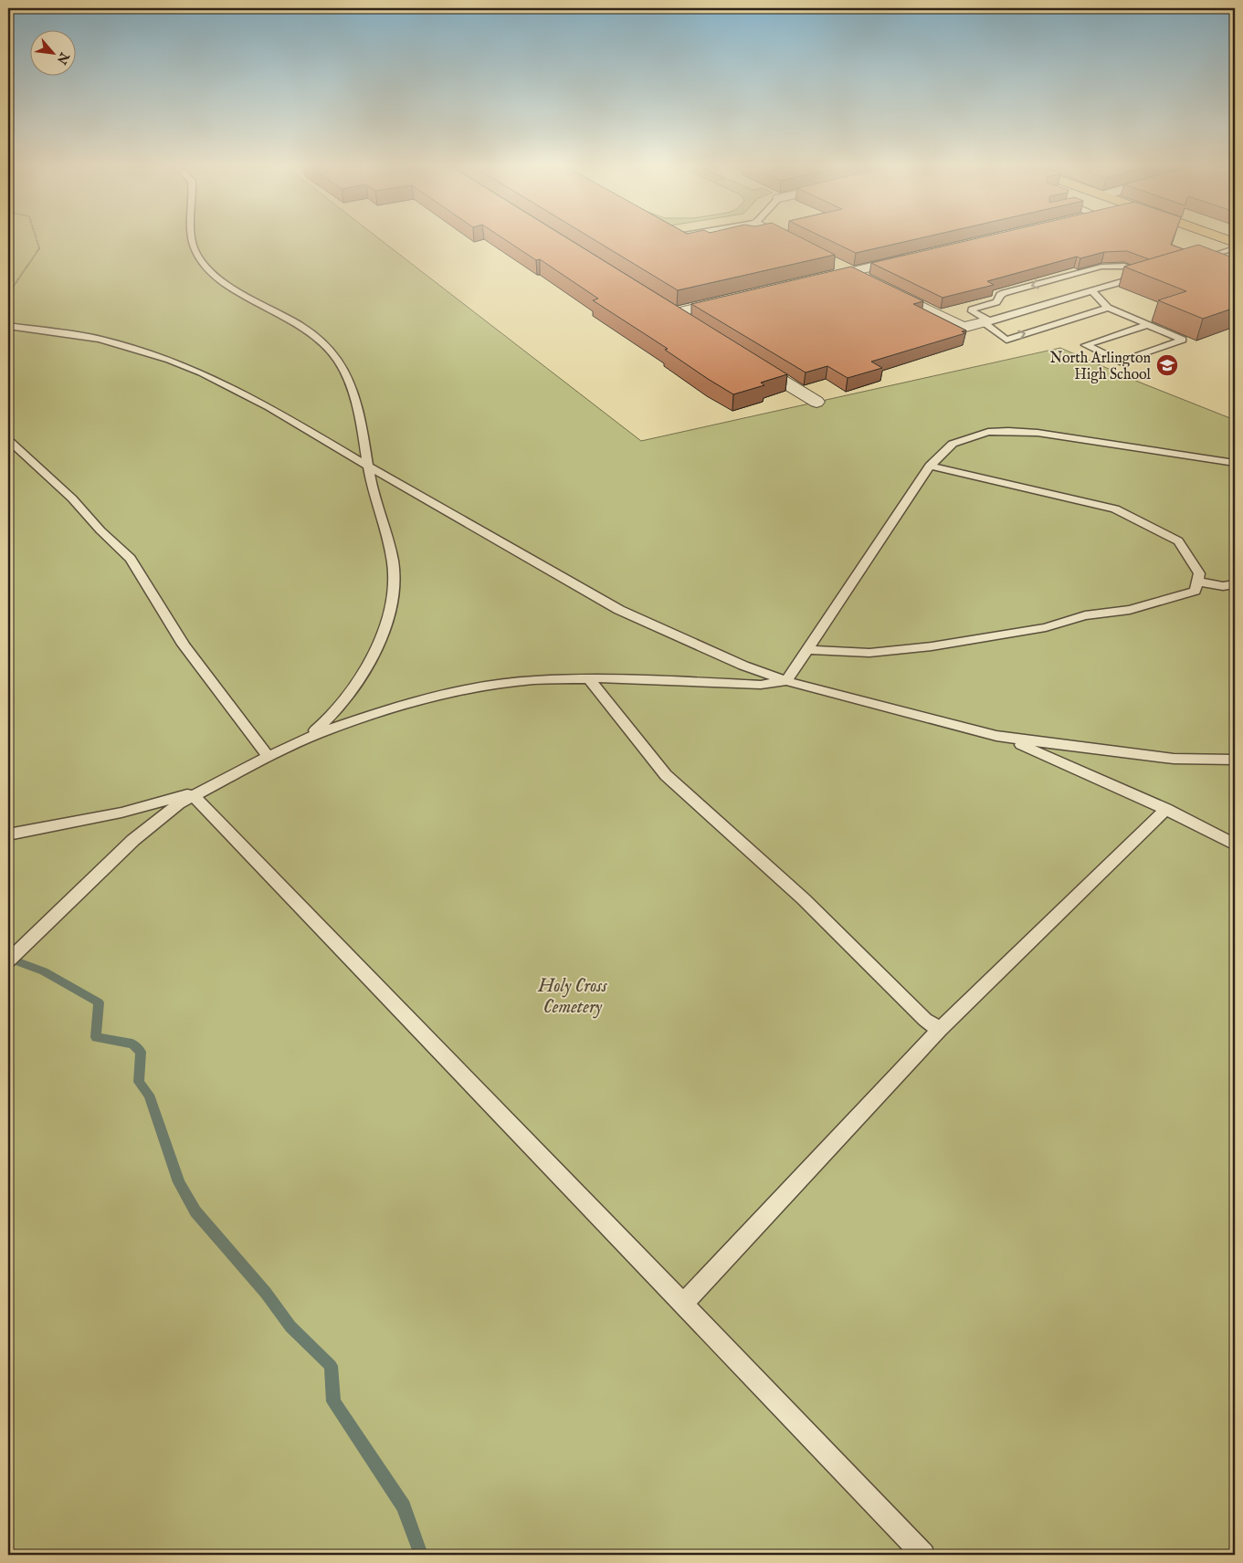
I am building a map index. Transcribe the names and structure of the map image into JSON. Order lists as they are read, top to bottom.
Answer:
{
  "parks": ["Holy Cross Cemetery"],
  "places": {
    "school or university": ["North Arlington High School"]
  },
  "north": "bottom right"
}
